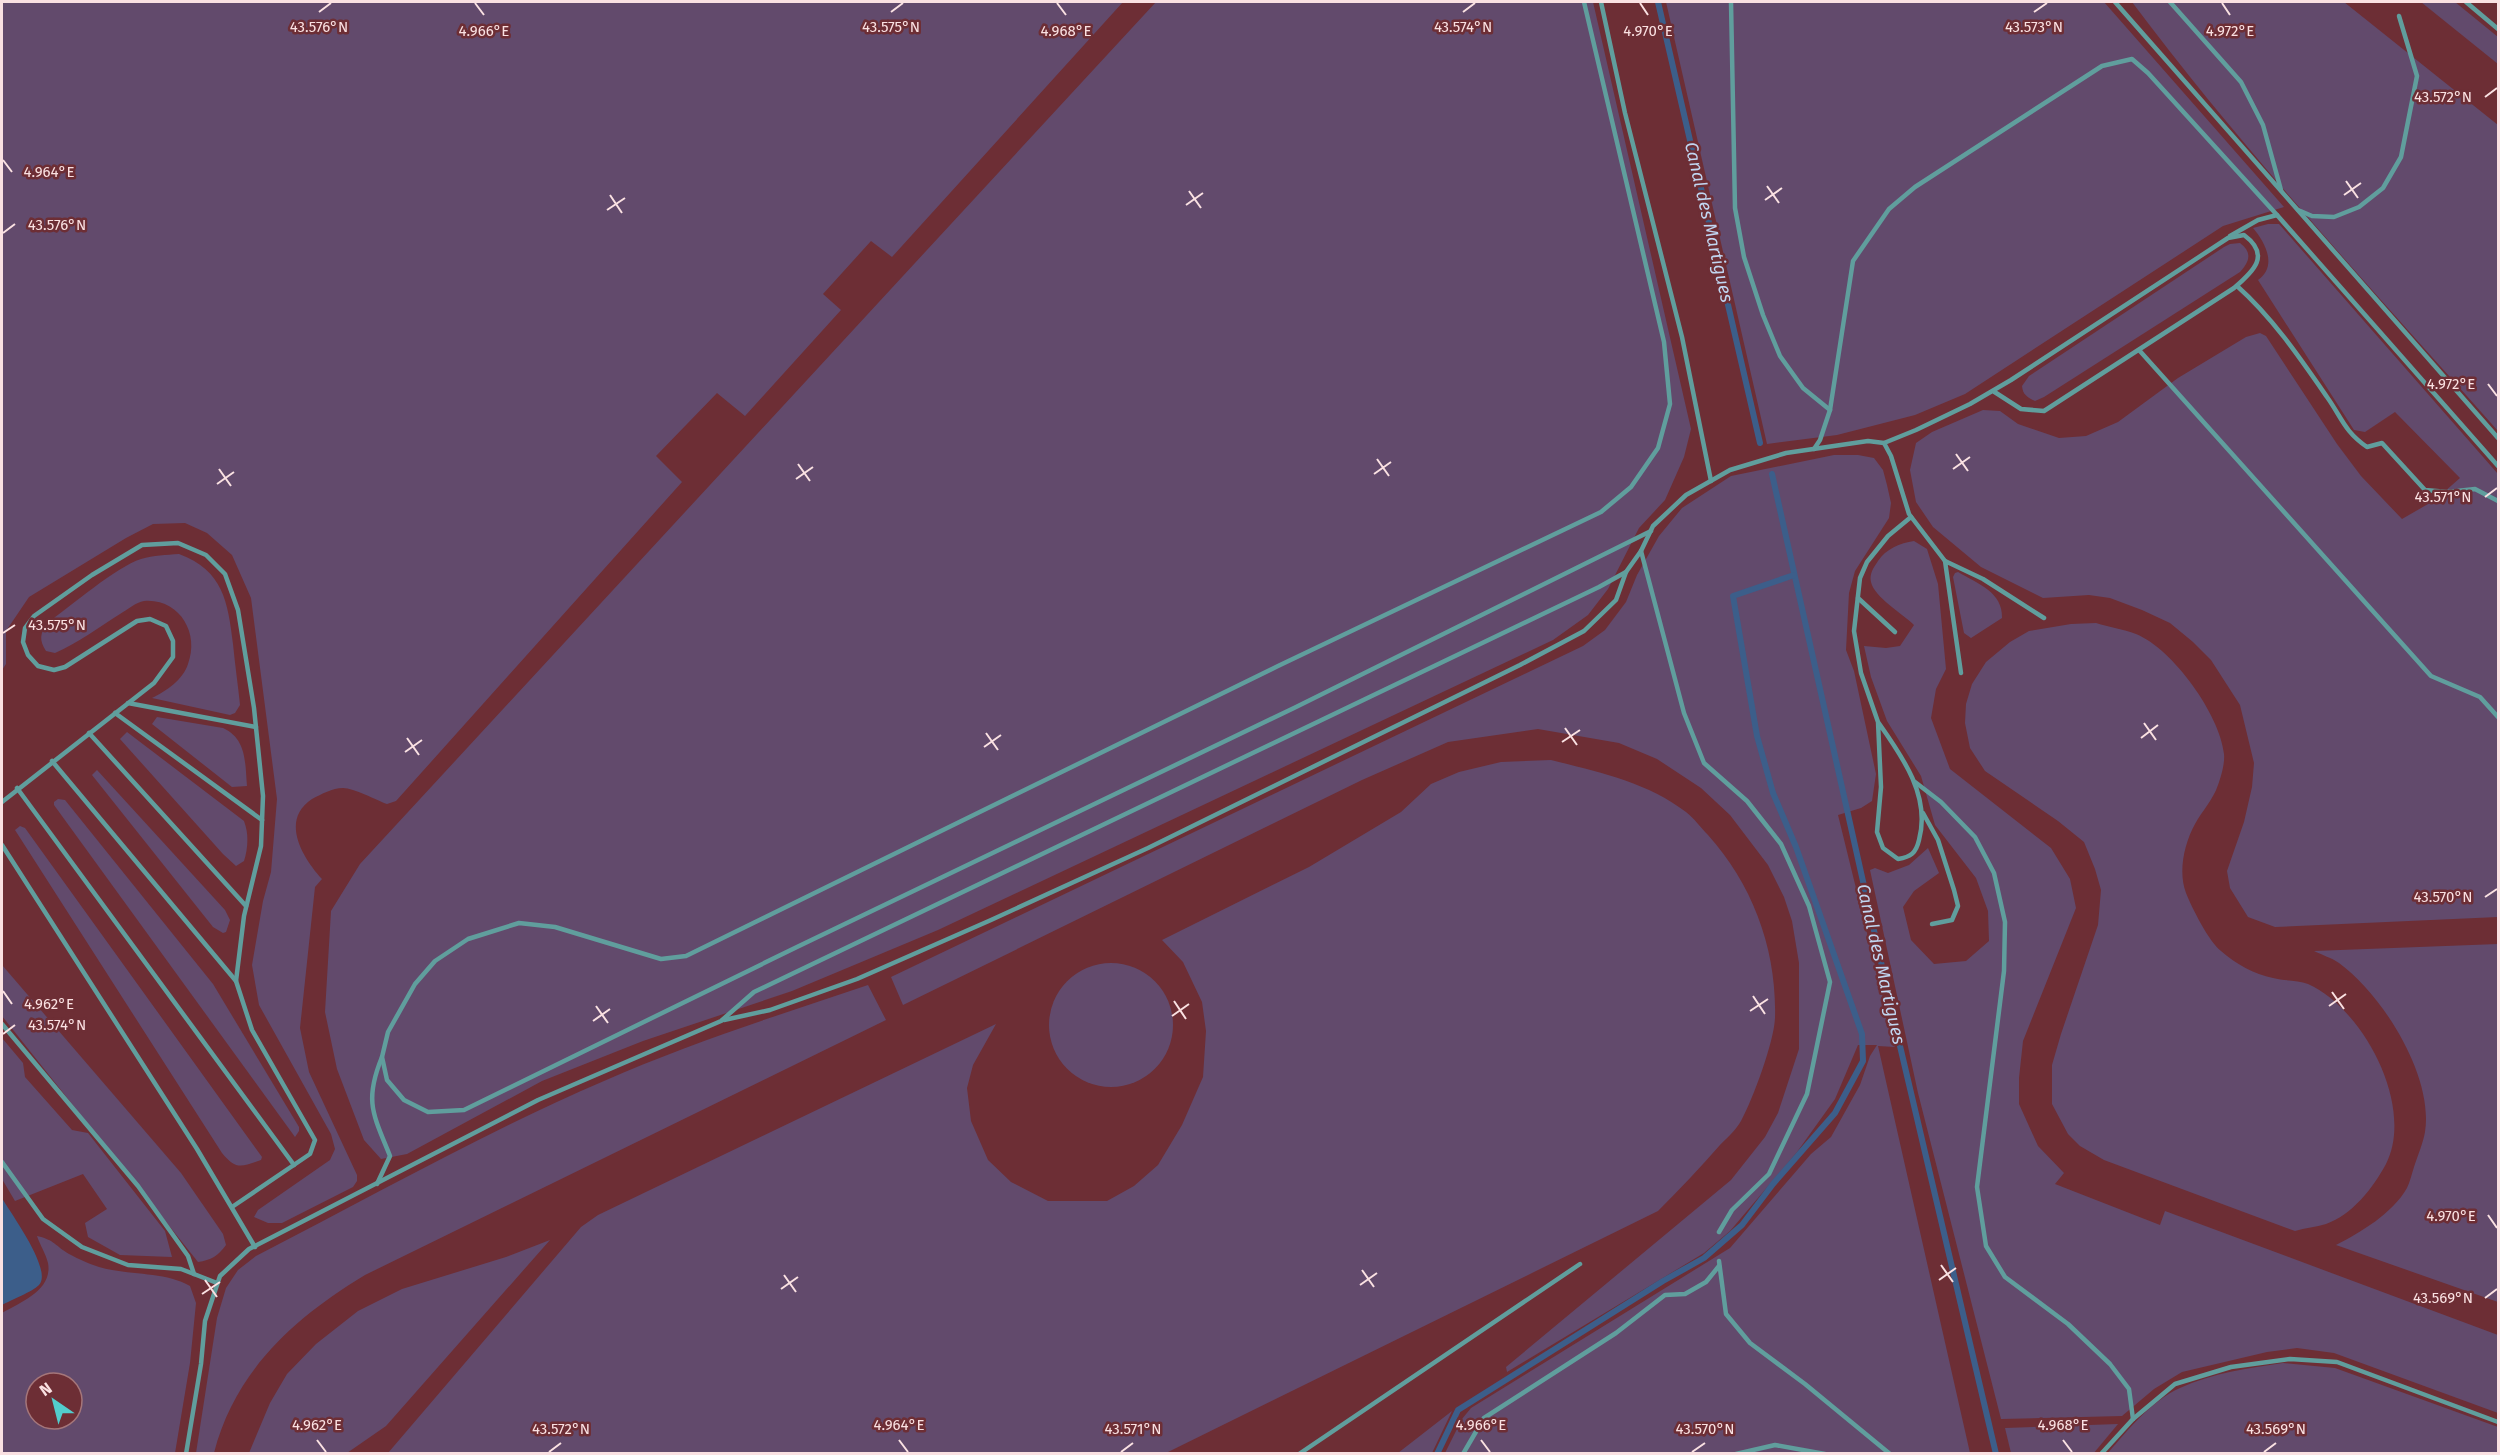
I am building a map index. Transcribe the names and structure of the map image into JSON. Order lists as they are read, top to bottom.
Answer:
{
  "water": ["Canal des Martigues"],
  "north": "top left",
  "coordinates": [
    "43.575°N",
    "43.576°N",
    "43.574°N",
    "43.573°N",
    "4.966°E",
    "4.968°E",
    "4.970°E",
    "4.972°E",
    "43.572°N",
    "4.964°E",
    "43.571°N",
    "43.570°N",
    "4.962°E",
    "43.569°N"
  ]
}
